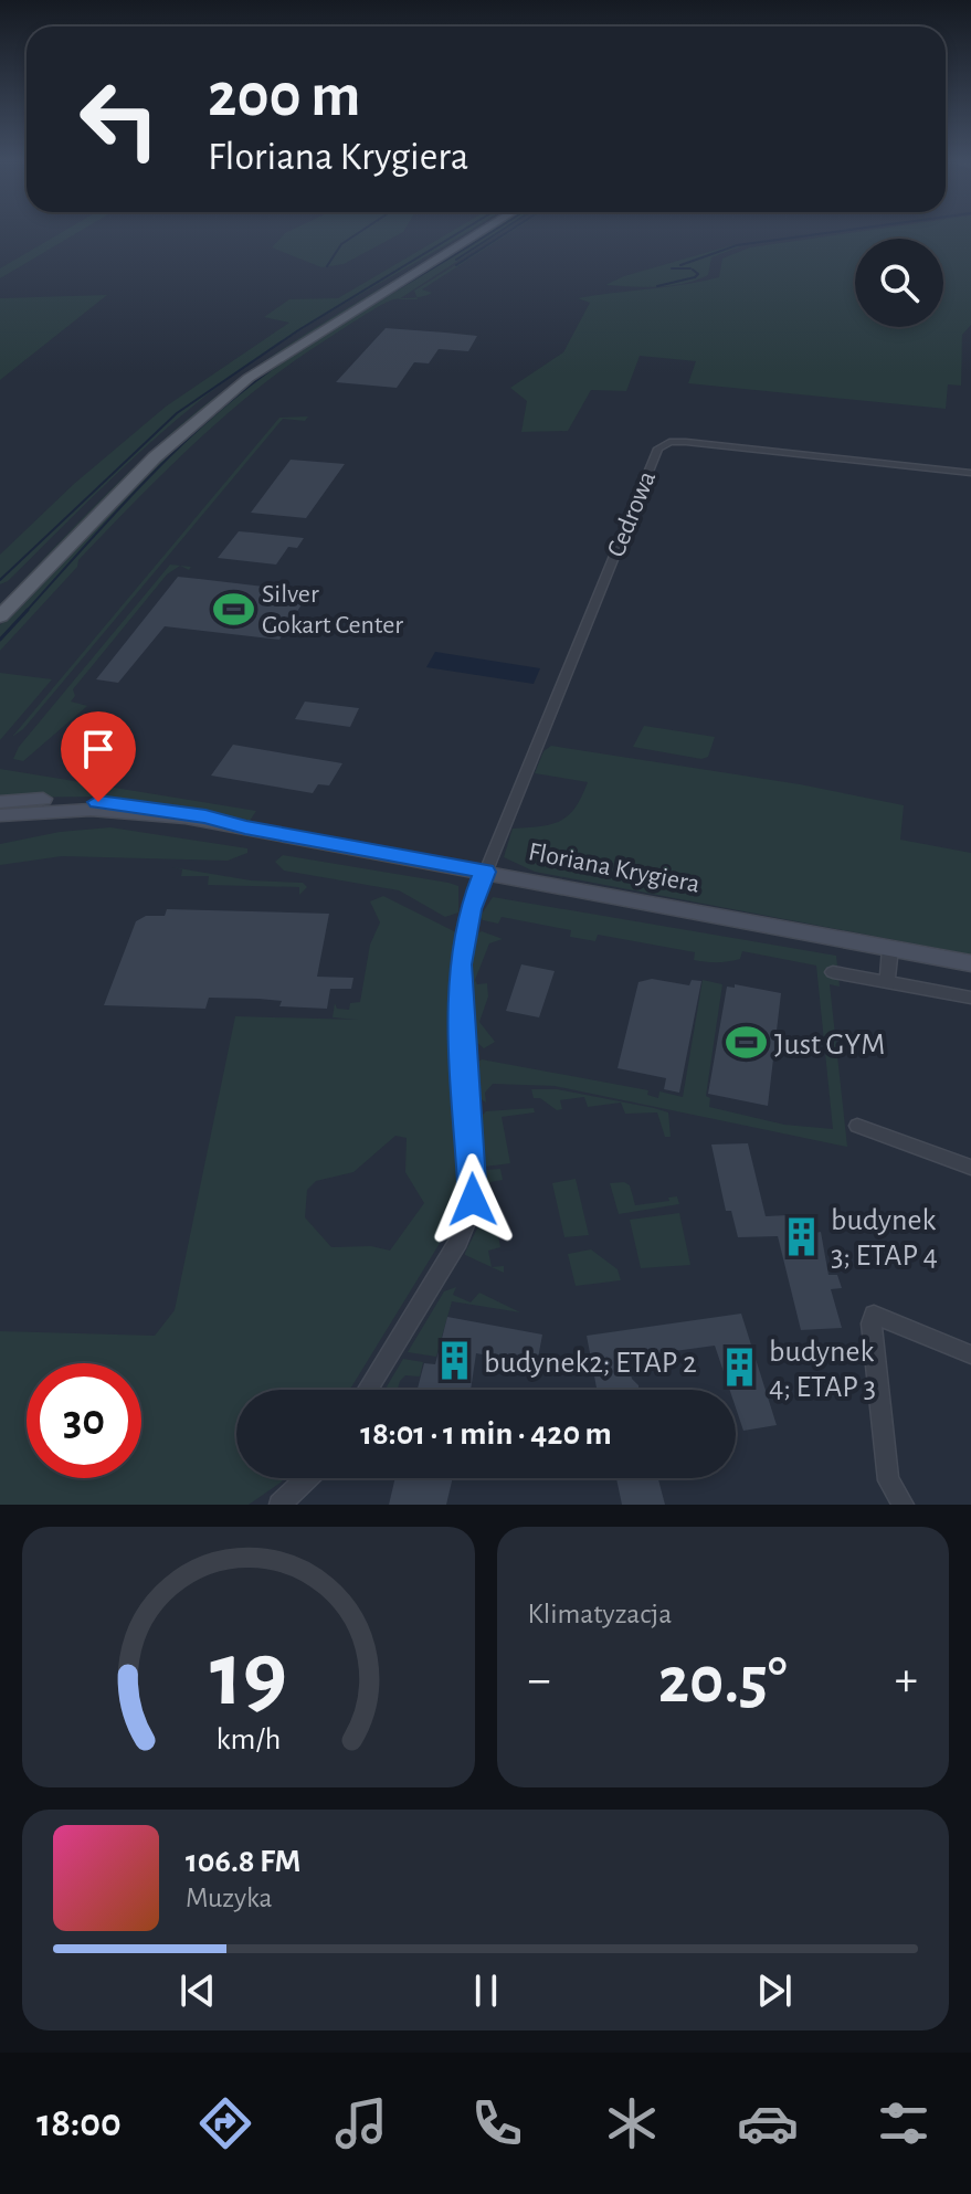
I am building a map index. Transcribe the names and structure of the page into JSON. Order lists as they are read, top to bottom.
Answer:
{
  "streets": {
    "street": ["Cedrowa", "Floriana Krygiera"]
  },
  "crossings": [
    ["Cedrowa", "Floriana Krygiera"]
  ],
  "places": {
    "sports": ["Silver Gokart Center", "Just GYM"],
    "building": ["budynek 3; ETAP 4", "budynek2; ETAP 2", "budynek 4; ETAP 3"]
  },
  "page": {
    "turn": ["200 m", "Floriana Krygiera"],
    "limit": "30",
    "trip": "18:01 · 1 min · 420 m",
    "tile": "Klimatyzacja",
    "heat": ["−", "20.5°", "+"],
    "song": ["106.8 FM", "Muzyka"],
    "tabs": "18:00",
    "gauge": ["19", "km/h"]
  }
}
